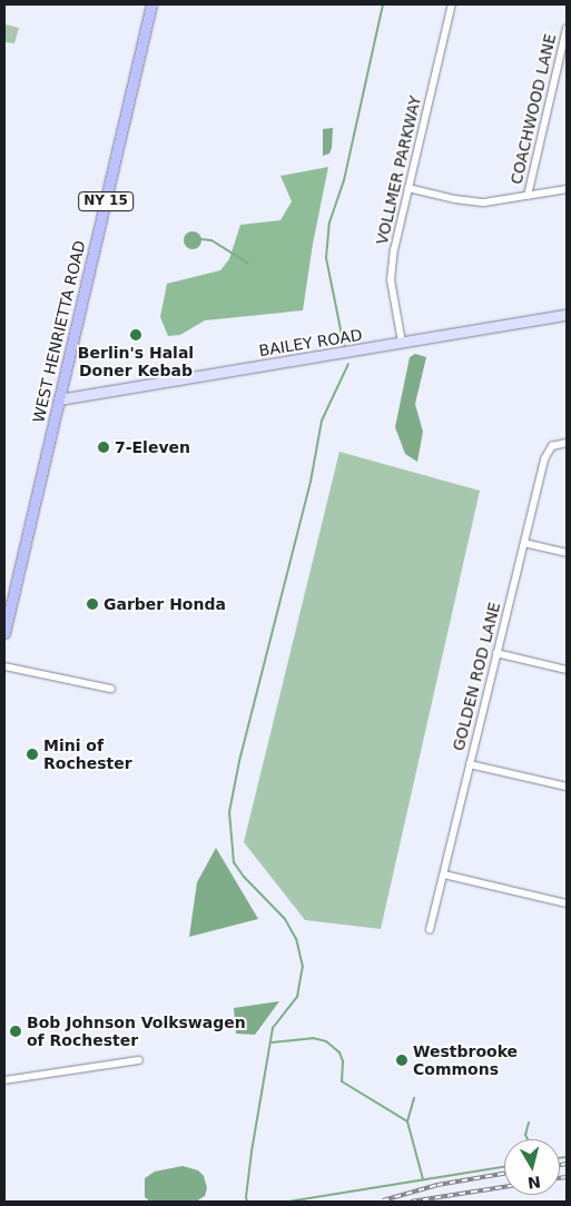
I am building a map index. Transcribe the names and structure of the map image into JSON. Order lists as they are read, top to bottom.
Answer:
{
  "streets": {
    "main road": ["NY 15", "WEST HENRIETTA ROAD"],
    "street": [
      "COACHWOOD LANE",
      "VOLLMER PARKWAY",
      "BAILEY ROAD",
      "GOLDEN ROD LANE"
    ]
  },
  "crossings": [
    ["VOLLMER PARKWAY", "BAILEY ROAD"],
    ["WEST HENRIETTA ROAD", "BAILEY ROAD"]
  ],
  "places": [
    "Berlin's Halal Doner Kebab",
    "7-Eleven",
    "Garber Honda",
    "Mini of Rochester",
    "Bob Johnson Volkswagen of Rochester",
    "Westbrooke Commons"
  ],
  "north": "bottom"
}
